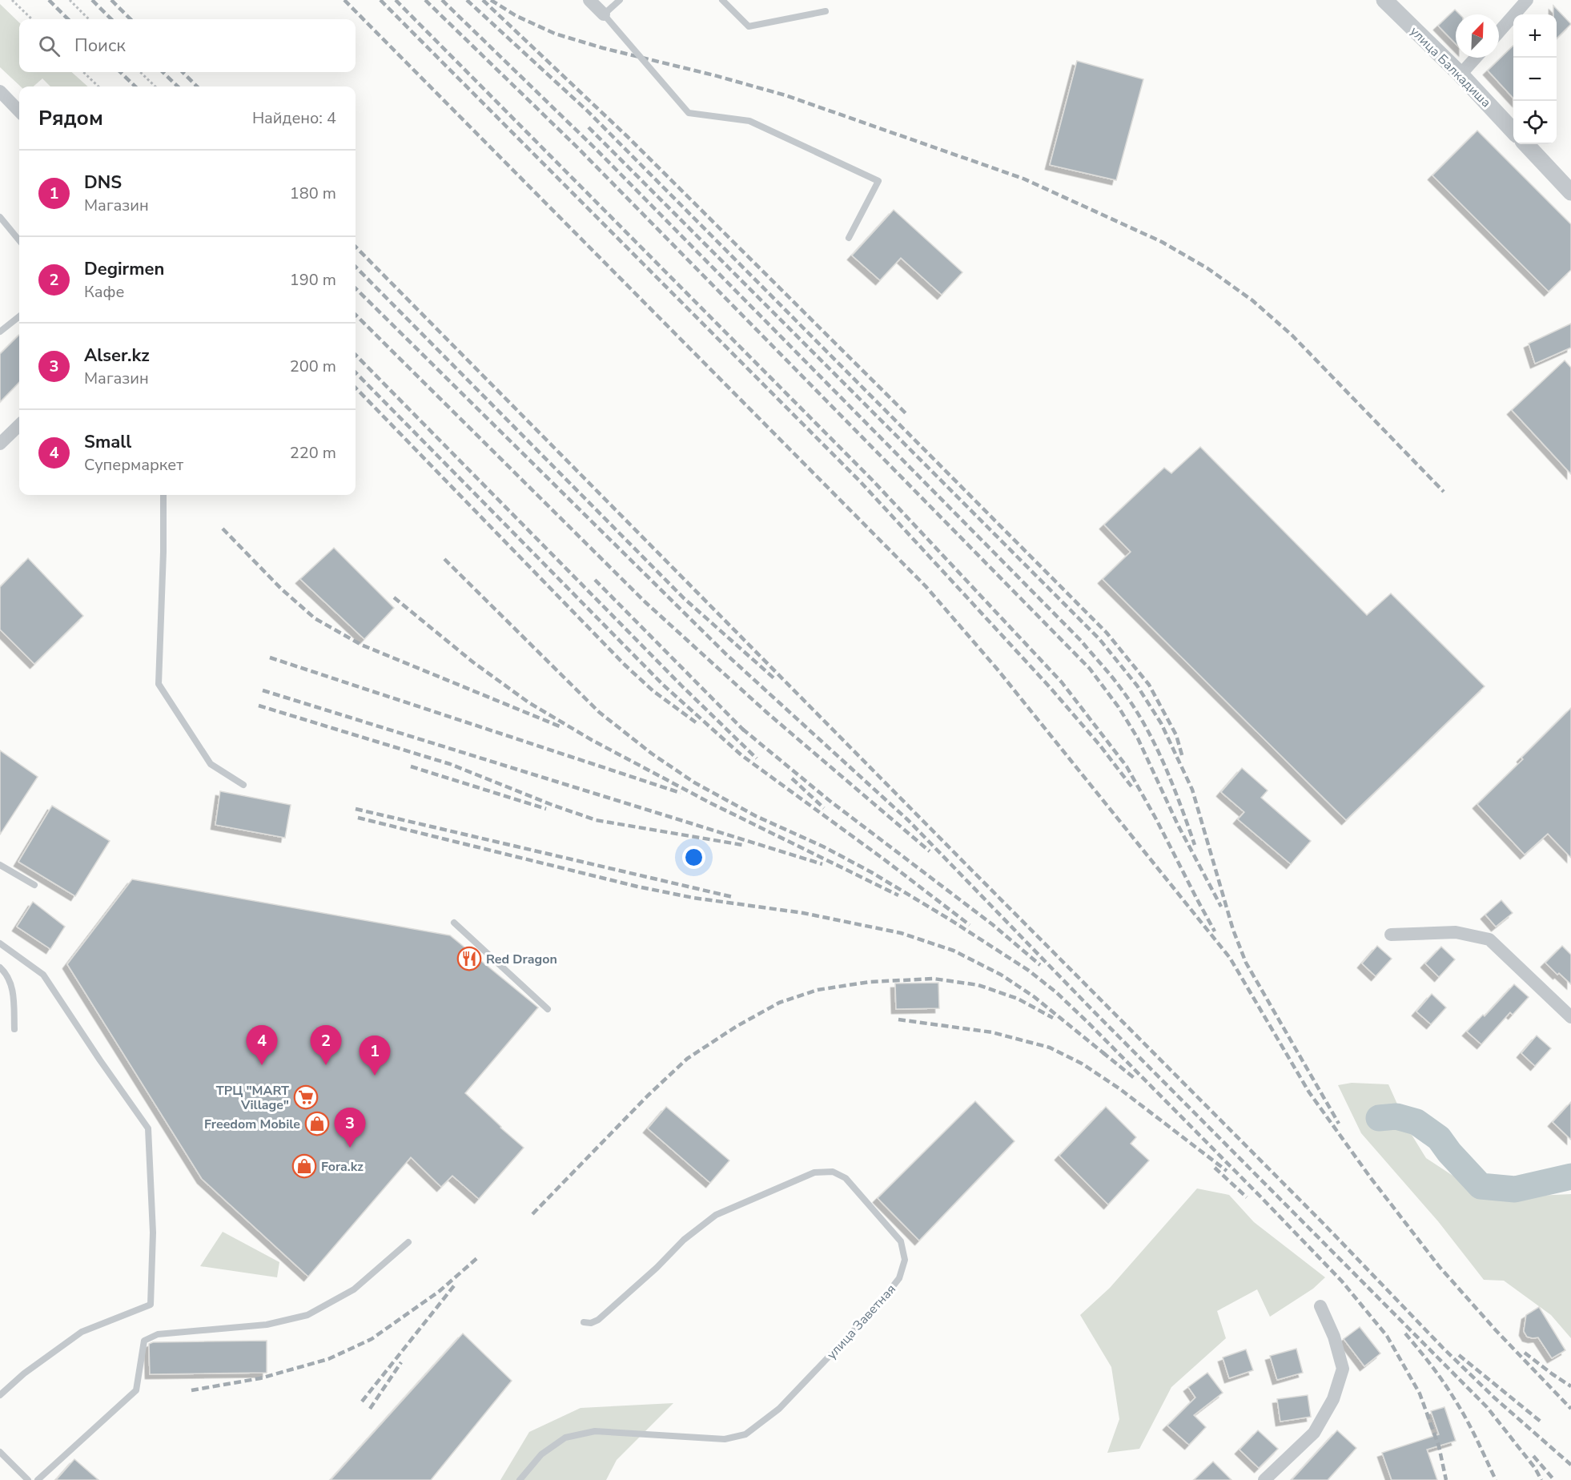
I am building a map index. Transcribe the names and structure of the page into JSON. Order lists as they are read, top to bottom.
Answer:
{
  "streets": {
    "street": ["улица Балкадиша"],
    "lane": ["улица Заветная"]
  },
  "places": {
    "restaurant": ["Red Dragon"],
    "supermarket": ["ТРЦ \"MART Village\""],
    "shop": ["Freedom Mobile", "Fora.kz"]
  },
  "north": "top right",
  "page": {
    "map_buttons": ["+", "−"],
    "search": "Поиск",
    "heading": ["Рядом", "Найдено: 4"],
    "list": [
      {
        "mark": "1",
        "name": "DNS",
        "note": "Магазин",
        "value": "180 m"
      },
      {
        "mark": "2",
        "name": "Degirmen",
        "note": "Кафе",
        "value": "190 m"
      },
      {
        "mark": "3",
        "name": "Alser.kz",
        "note": "Магазин",
        "value": "200 m"
      },
      {
        "mark": "4",
        "name": "Small",
        "note": "Супермаркет",
        "value": "220 m"
      }
    ],
    "pins": [
      "2",
      "4",
      "1",
      "3"
    ]
  }
}
